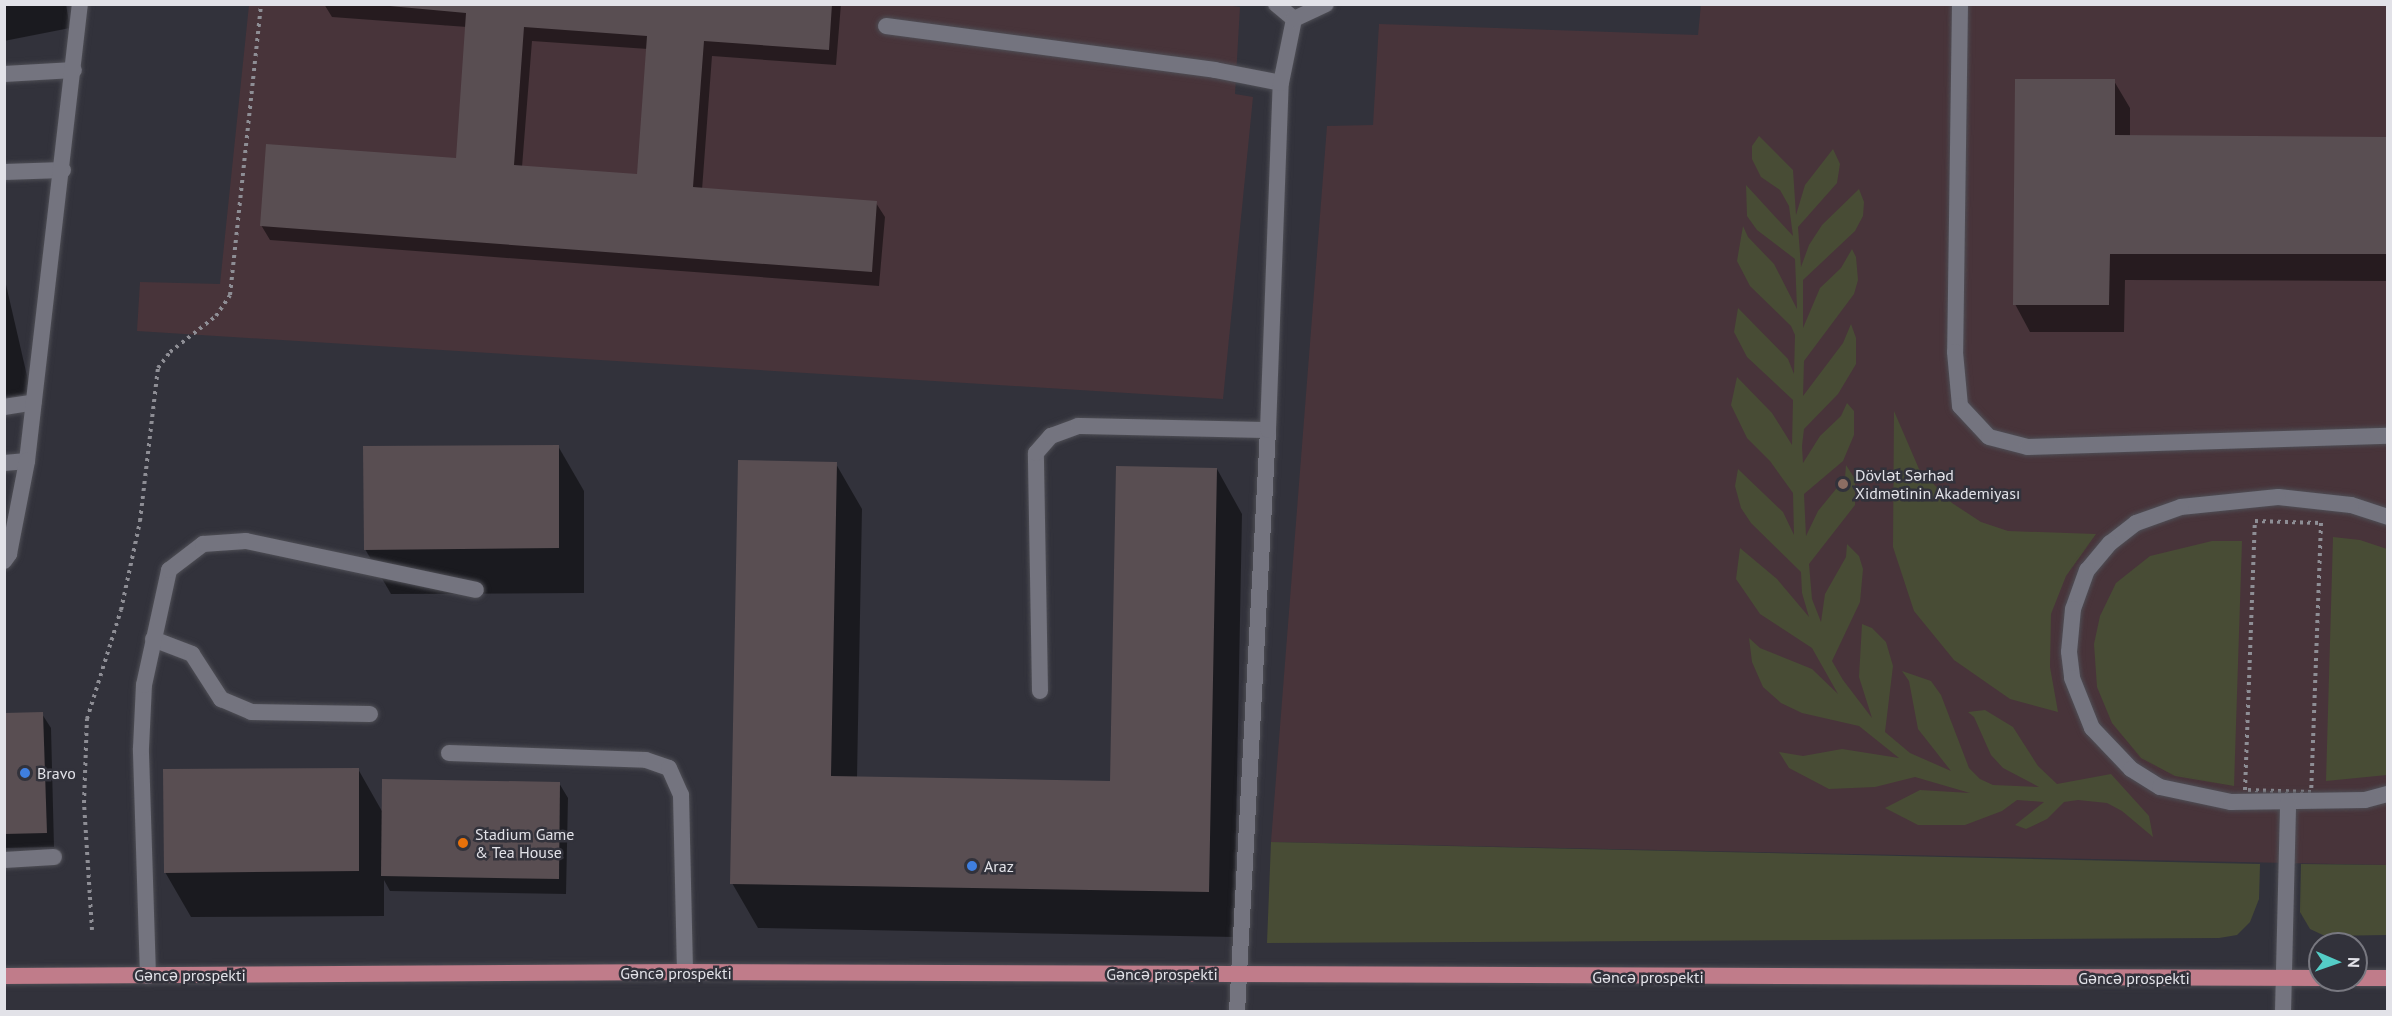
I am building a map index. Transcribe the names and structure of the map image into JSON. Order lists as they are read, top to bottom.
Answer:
{
  "streets": {
    "main road": ["Gəncə prospekti"]
  },
  "places": [
    "Dövlət Sərhəd Xidmətinin Akademiyası",
    "Bravo",
    "Stadium Game & Tea House",
    "Araz"
  ],
  "north": "right"
}
